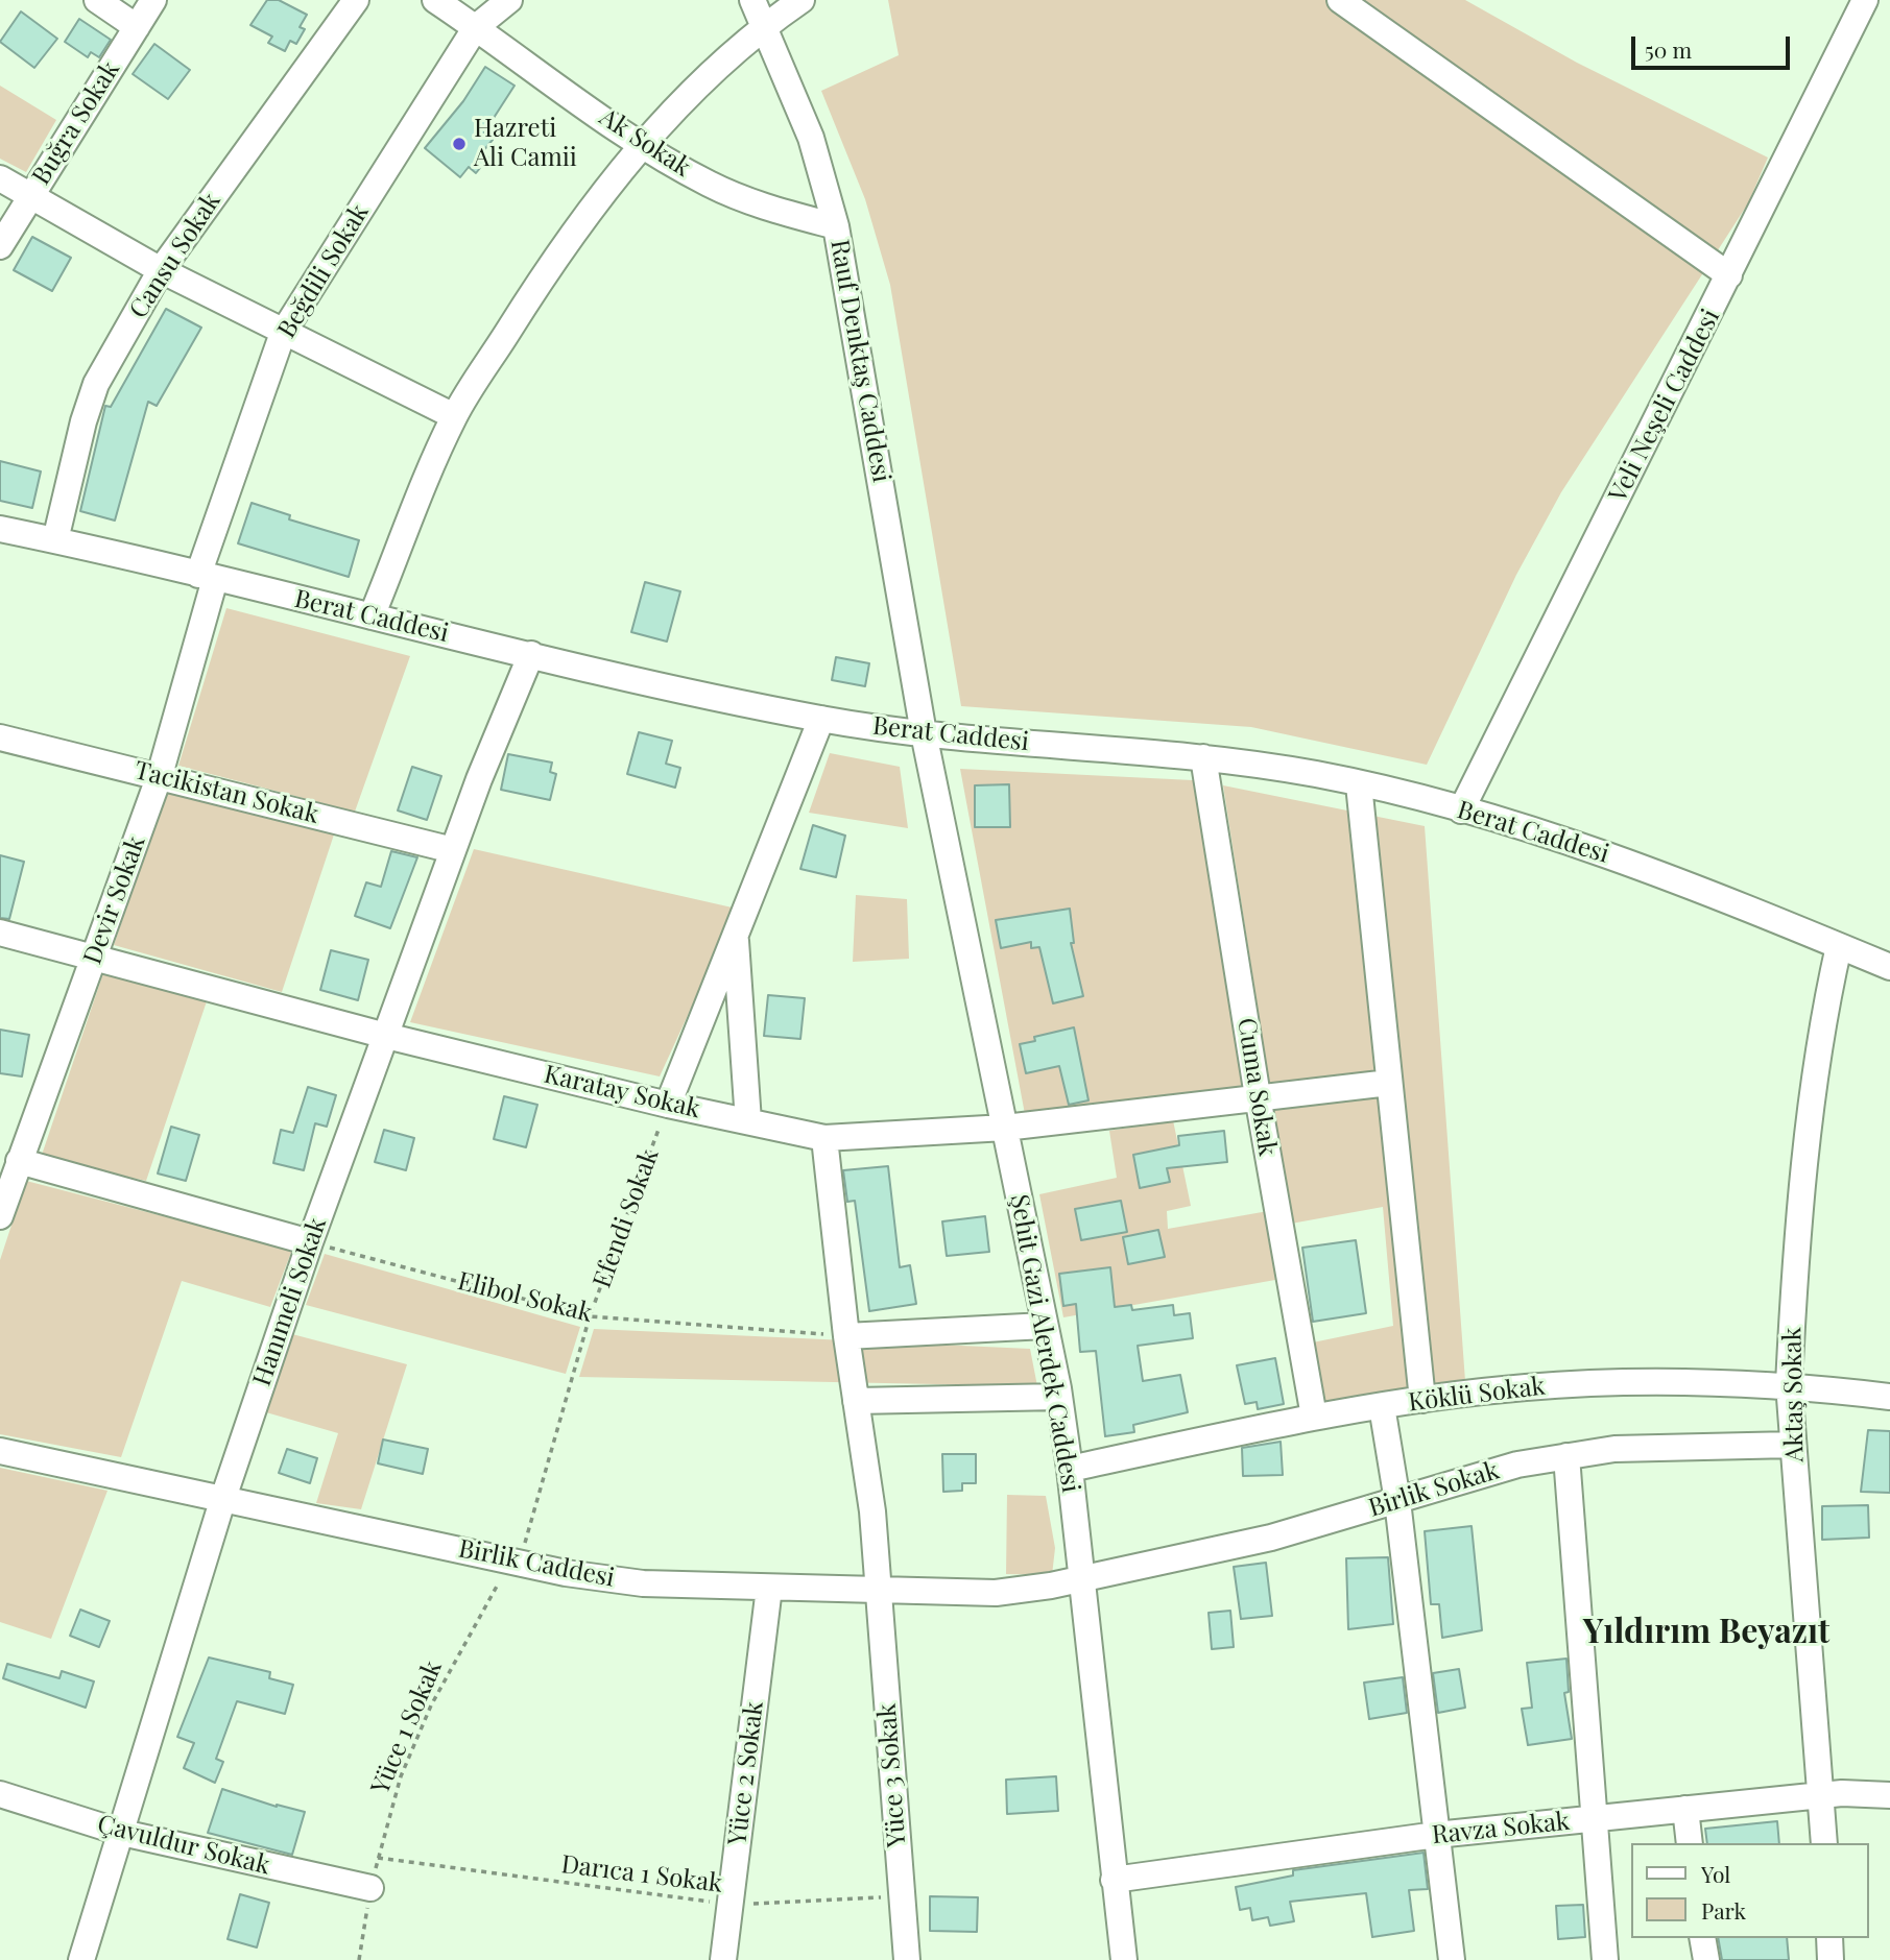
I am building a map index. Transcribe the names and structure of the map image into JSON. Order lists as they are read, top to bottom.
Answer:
{
  "streets": {
    "street": [
      "Buğra Sokak",
      "Ak Sokak",
      "Cansu Sokak",
      "Beğdili Sokak",
      "Rauf Denktaş Caddesi",
      "Veli Neşeli Caddesi",
      "Berat Caddesi",
      "Tacikistan Sokak",
      "Devir Sokak",
      "Cuma Sokak",
      "Karatay Sokak",
      "Hanımeli Sokak",
      "Şehit Gazi Alerdek Caddesi",
      "Köklü Sokak",
      "Aktaş Sokak",
      "Birlik Sokak",
      "Birlik Caddesi",
      "Yüce 2 Sokak",
      "Yüce 3 Sokak",
      "Ravza Sokak",
      "Çavuldur Sokak"
    ],
    "path": [
      "Efendi Sokak",
      "Elibol Sokak",
      "Yüce 1 Sokak",
      "Darıca 1 Sokak"
    ]
  },
  "crossings": [
    ["Ak Sokak", "Beğdili Sokak"],
    ["Ak Sokak", "Rauf Denktaş Caddesi"],
    ["Cansu Sokak", "Berat Caddesi"],
    ["Beğdili Sokak", "Berat Caddesi"],
    ["Beğdili Sokak", "Devir Sokak"],
    ["Rauf Denktaş Caddesi", "Berat Caddesi"],
    ["Rauf Denktaş Caddesi", "Şehit Gazi Alerdek Caddesi"],
    ["Veli Neşeli Caddesi", "Berat Caddesi"],
    ["Berat Caddesi", "Devir Sokak"],
    ["Berat Caddesi", "Cuma Sokak"],
    ["Berat Caddesi", "Hanımeli Sokak"],
    ["Berat Caddesi", "Şehit Gazi Alerdek Caddesi"],
    ["Berat Caddesi", "Aktaş Sokak"],
    ["Tacikistan Sokak", "Devir Sokak"],
    ["Tacikistan Sokak", "Hanımeli Sokak"],
    ["Devir Sokak", "Karatay Sokak"],
    ["Cuma Sokak", "Karatay Sokak"],
    ["Cuma Sokak", "Köklü Sokak"],
    ["Karatay Sokak", "Efendi Sokak"],
    ["Karatay Sokak", "Hanımeli Sokak"],
    ["Karatay Sokak", "Şehit Gazi Alerdek Caddesi"],
    ["Karatay Sokak", "Yüce 3 Sokak"],
    ["Efendi Sokak", "Elibol Sokak"],
    ["Efendi Sokak", "Birlik Caddesi"],
    ["Efendi Sokak", "Yüce 1 Sokak"],
    ["Elibol Sokak", "Hanımeli Sokak"],
    ["Elibol Sokak", "Yüce 3 Sokak"],
    ["Hanımeli Sokak", "Birlik Caddesi"],
    ["Hanımeli Sokak", "Çavuldur Sokak"],
    ["Şehit Gazi Alerdek Caddesi", "Köklü Sokak"],
    ["Şehit Gazi Alerdek Caddesi", "Birlik Sokak"],
    ["Şehit Gazi Alerdek Caddesi", "Birlik Caddesi"],
    ["Şehit Gazi Alerdek Caddesi", "Ravza Sokak"],
    ["Köklü Sokak", "Aktaş Sokak"],
    ["Aktaş Sokak", "Birlik Sokak"],
    ["Aktaş Sokak", "Ravza Sokak"],
    ["Birlik Sokak", "Birlik Caddesi"],
    ["Birlik Caddesi", "Yüce 1 Sokak"],
    ["Birlik Caddesi", "Yüce 2 Sokak"],
    ["Birlik Caddesi", "Yüce 3 Sokak"],
    ["Yüce 1 Sokak", "Çavuldur Sokak"],
    ["Yüce 1 Sokak", "Darıca 1 Sokak"],
    ["Yüce 2 Sokak", "Darıca 1 Sokak"],
    ["Yüce 3 Sokak", "Darıca 1 Sokak"]
  ],
  "districts": ["Yıldırım Beyazıt"],
  "places": ["Hazreti Ali Camii"],
  "legend": ["Yol", "Park"],
  "scale_bar": "50 m"
}
